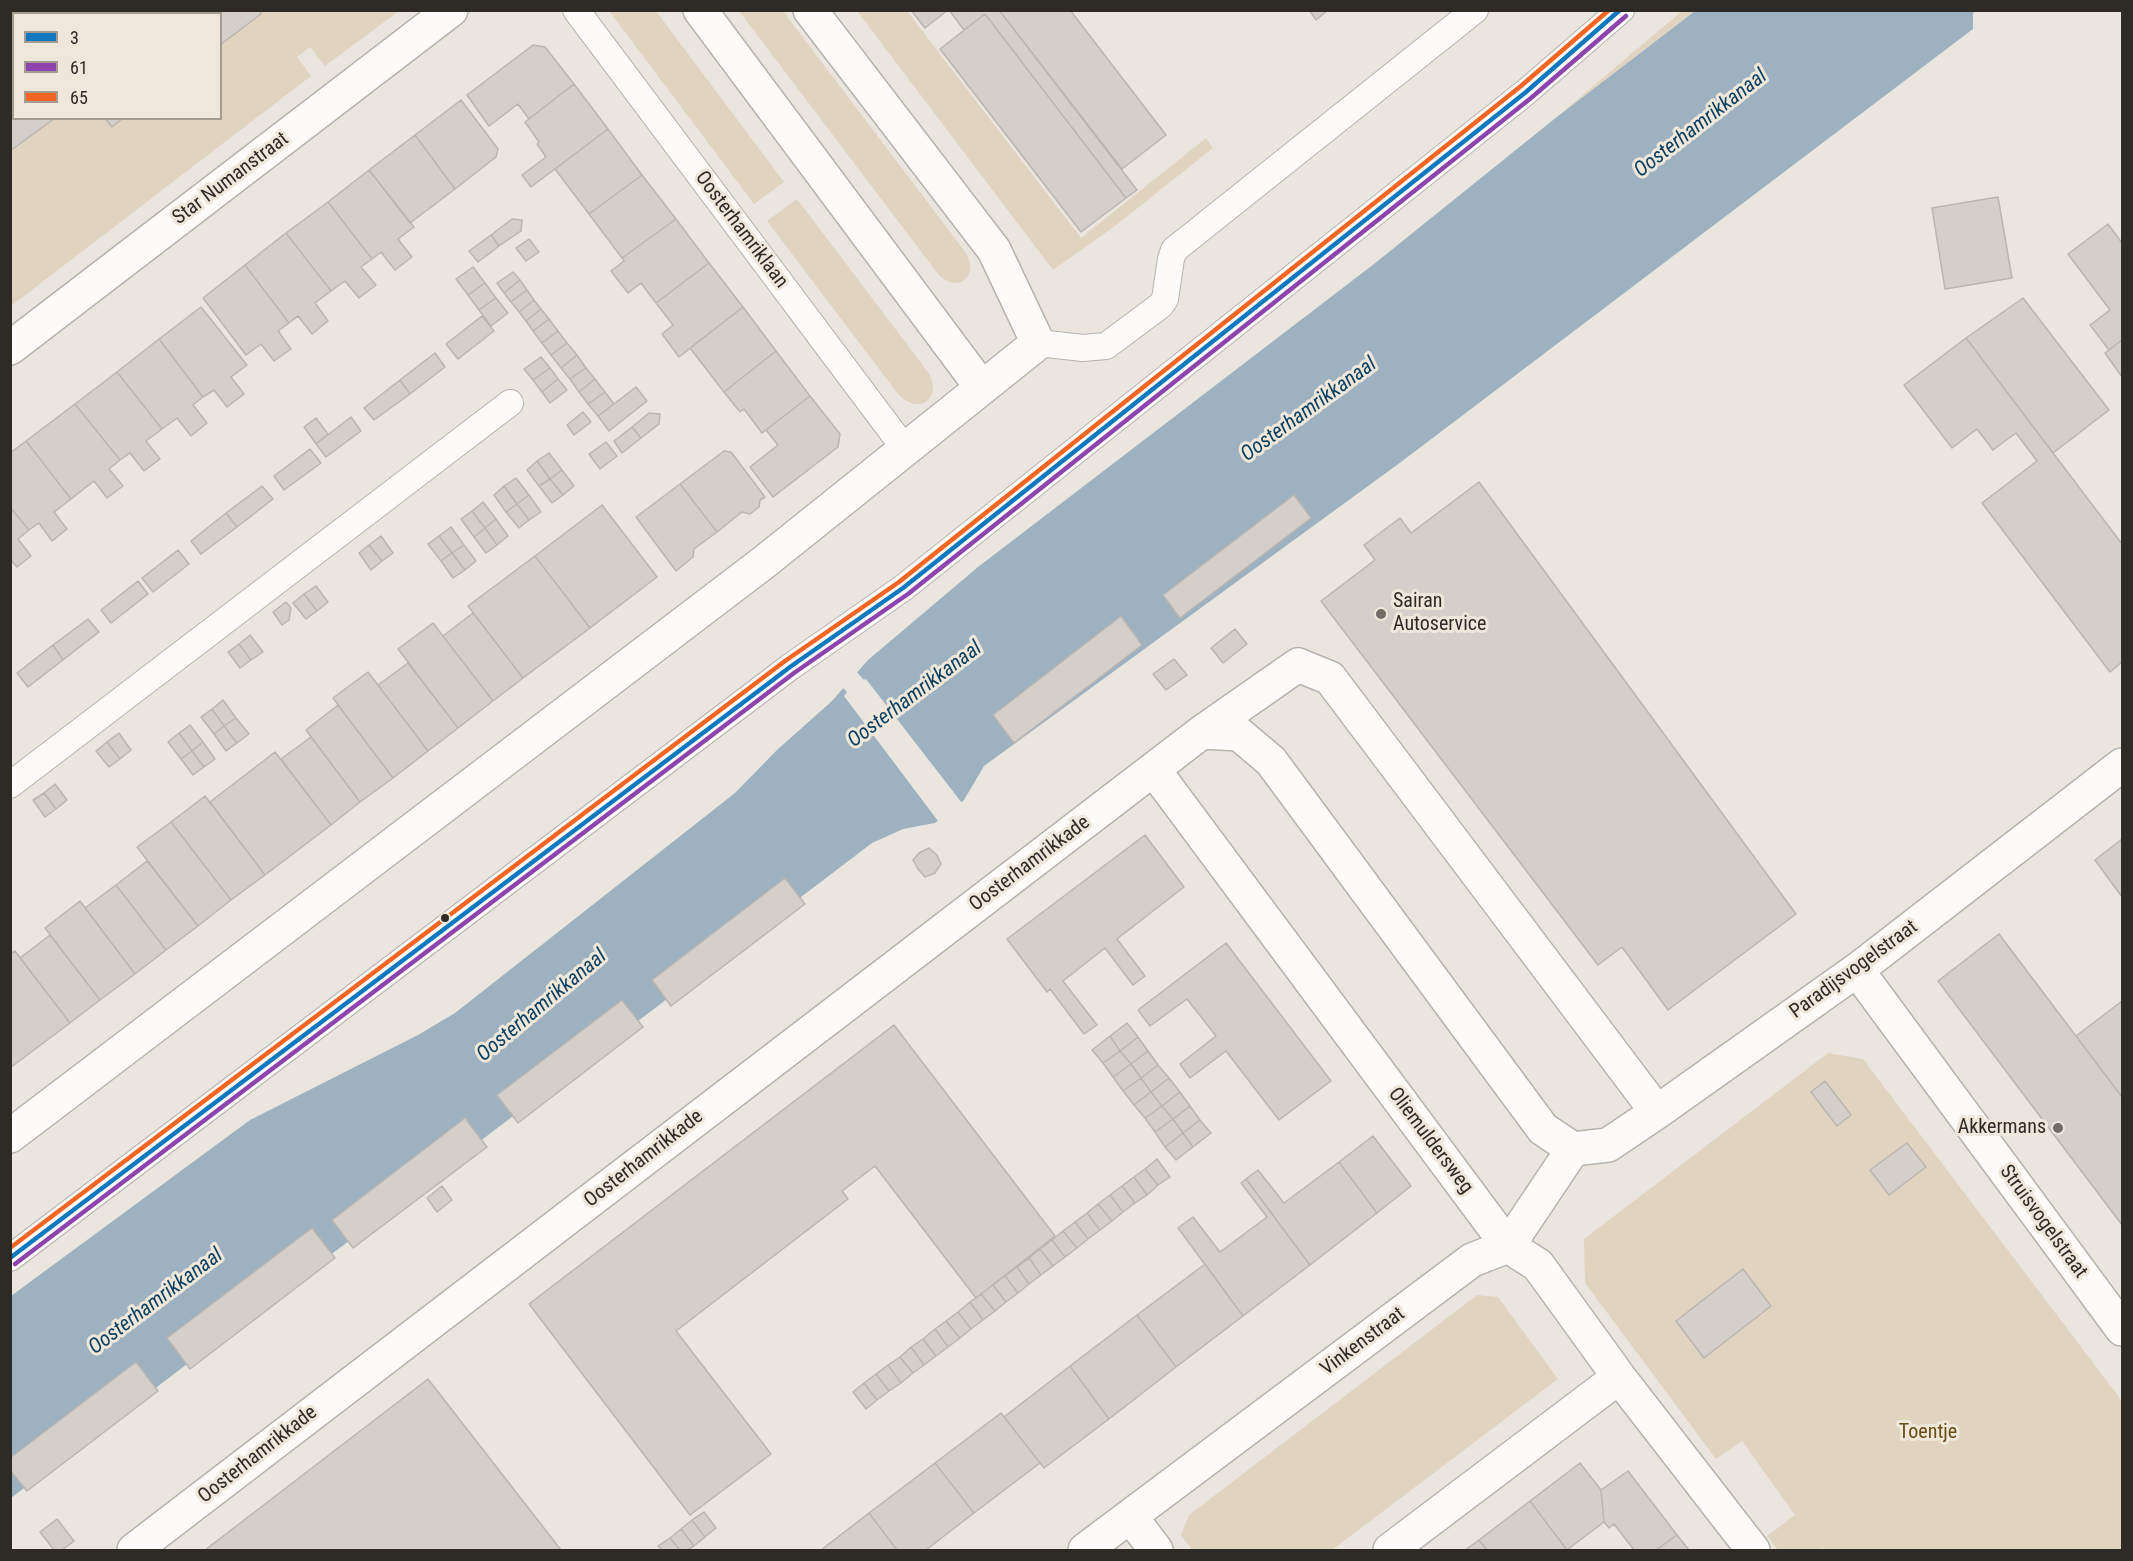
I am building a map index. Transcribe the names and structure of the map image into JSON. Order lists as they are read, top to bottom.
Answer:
{
  "streets": {
    "street": [
      "Star Numanstraat",
      "Oosterhamrikkade",
      "Paradijsvogelstraat",
      "Oliemuldersweg",
      "Struisvogelstraat",
      "Vinkenstraat"
    ],
    "lane": ["Oosterhamriklaan"]
  },
  "crossings": [
    ["Oosterhamrikkade", "Oliemuldersweg"],
    ["Paradijsvogelstraat", "Struisvogelstraat"],
    ["Oliemuldersweg", "Vinkenstraat"]
  ],
  "water": ["Oosterhamrikkanaal"],
  "parks": ["Toentje"],
  "places": ["Sairan Autoservice", "Akkermans"],
  "lines": ["transit line 3", "transit line 65", "transit line 61"],
  "legend": ["3", "61", "65"]
}
